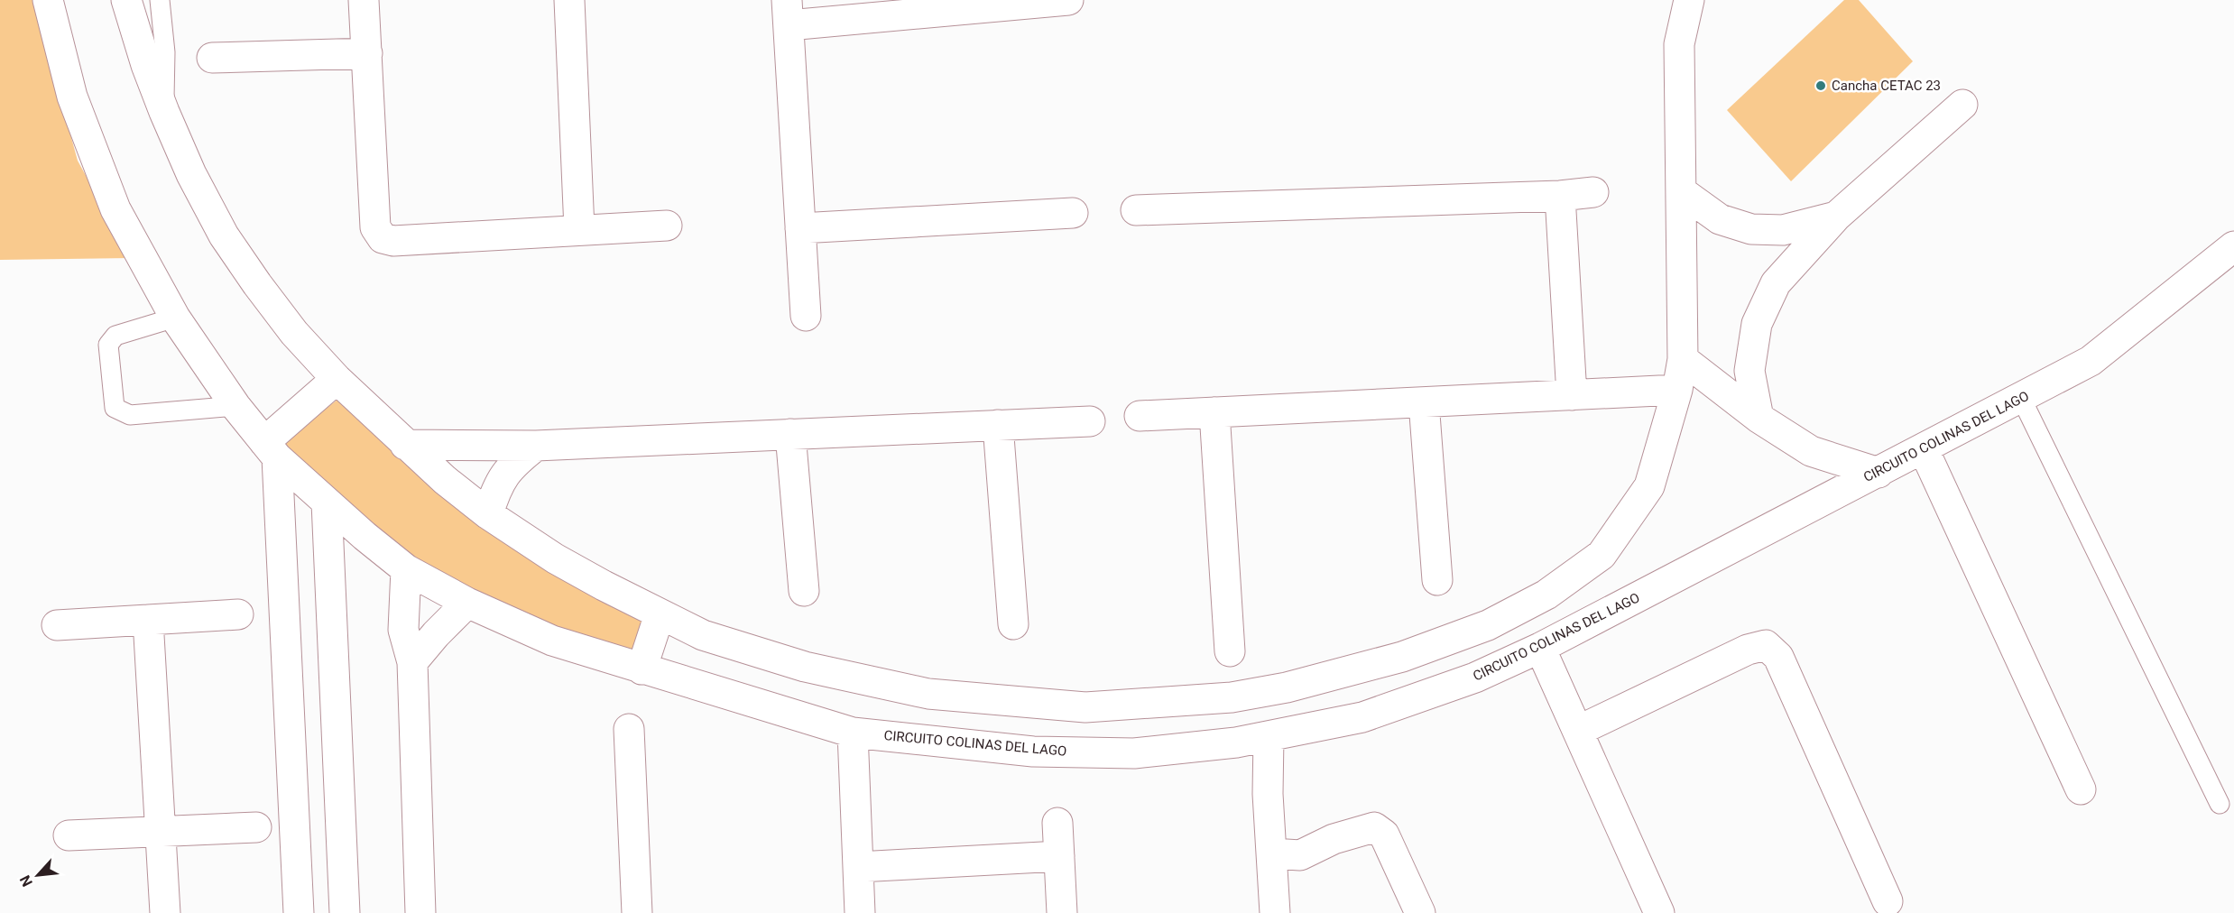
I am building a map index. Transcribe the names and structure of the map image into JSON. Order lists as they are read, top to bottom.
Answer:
{
  "streets": {
    "street": ["CIRCUITO COLINAS DEL LAGO"]
  },
  "places": ["Cancha CETAC 23"],
  "north": "bottom left"
}
